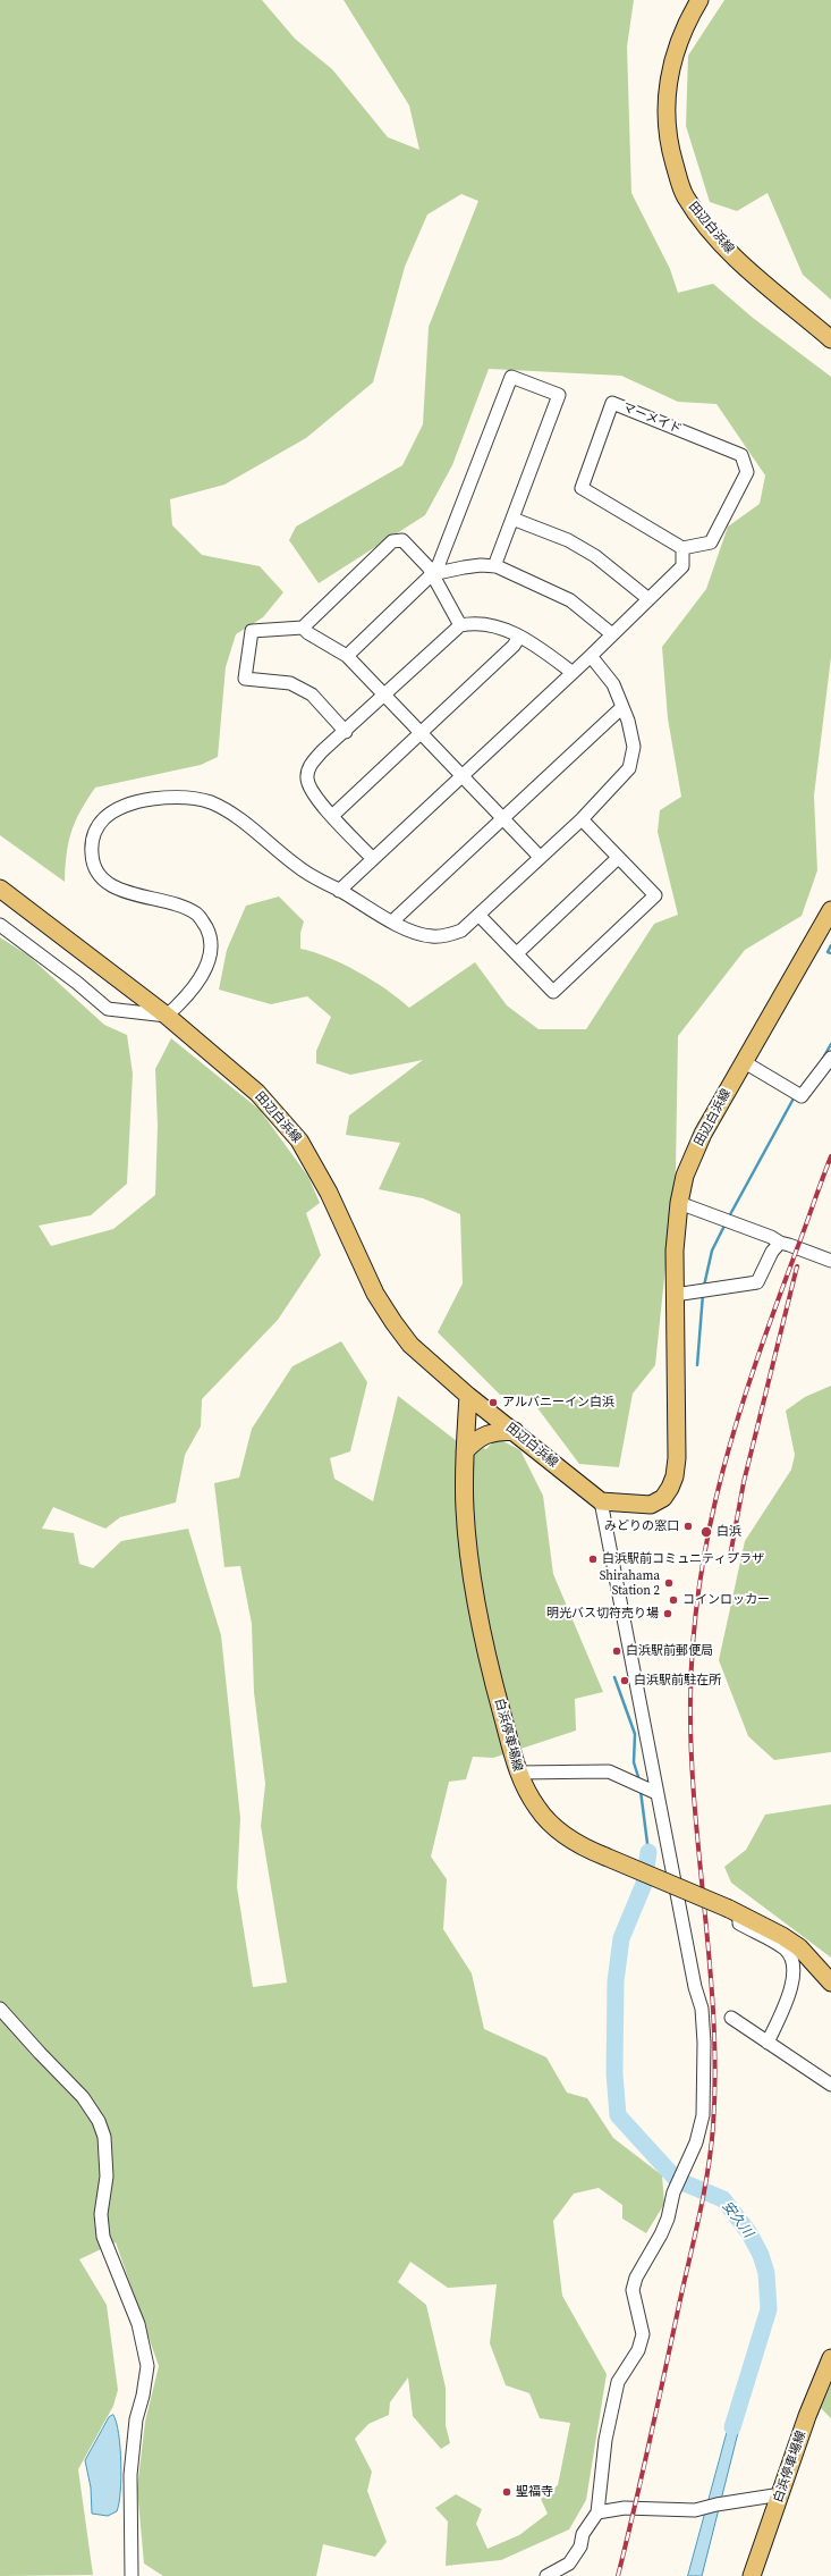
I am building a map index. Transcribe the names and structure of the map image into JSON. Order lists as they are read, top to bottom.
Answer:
{
  "streets": {
    "main road": ["田辺白浜線", "白浜停車場線"],
    "street": ["マーメイド"]
  },
  "crossings": [
    ["田辺白浜線", "白浜停車場線"]
  ],
  "water": ["安久川"],
  "places": [
    "アルバニーイン白浜",
    "みどりの窓口",
    "白浜",
    "白浜駅前コミュニティプラザ",
    "Shirahama Station 2",
    "コインロッカー",
    "明光バス切符売り場",
    "白浜駅前郵便局",
    "白浜駅前駐在所",
    "聖福寺"
  ]
}
